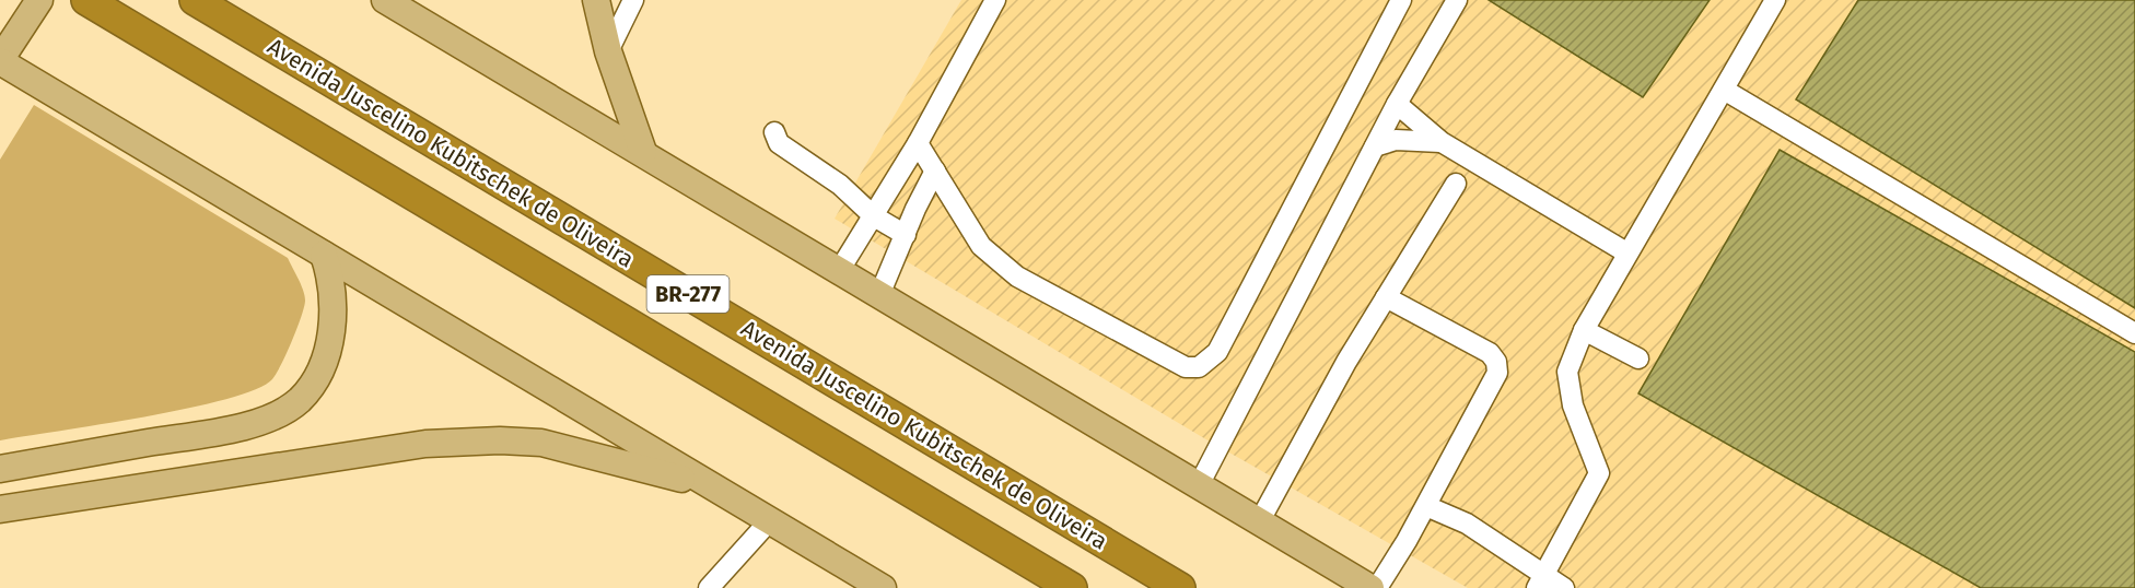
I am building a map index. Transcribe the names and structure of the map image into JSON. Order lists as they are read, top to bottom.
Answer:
{
  "streets": {
    "highway": ["Avenida Juscelino Kubitschek de Oliveira", "BR-277"]
  }
}
